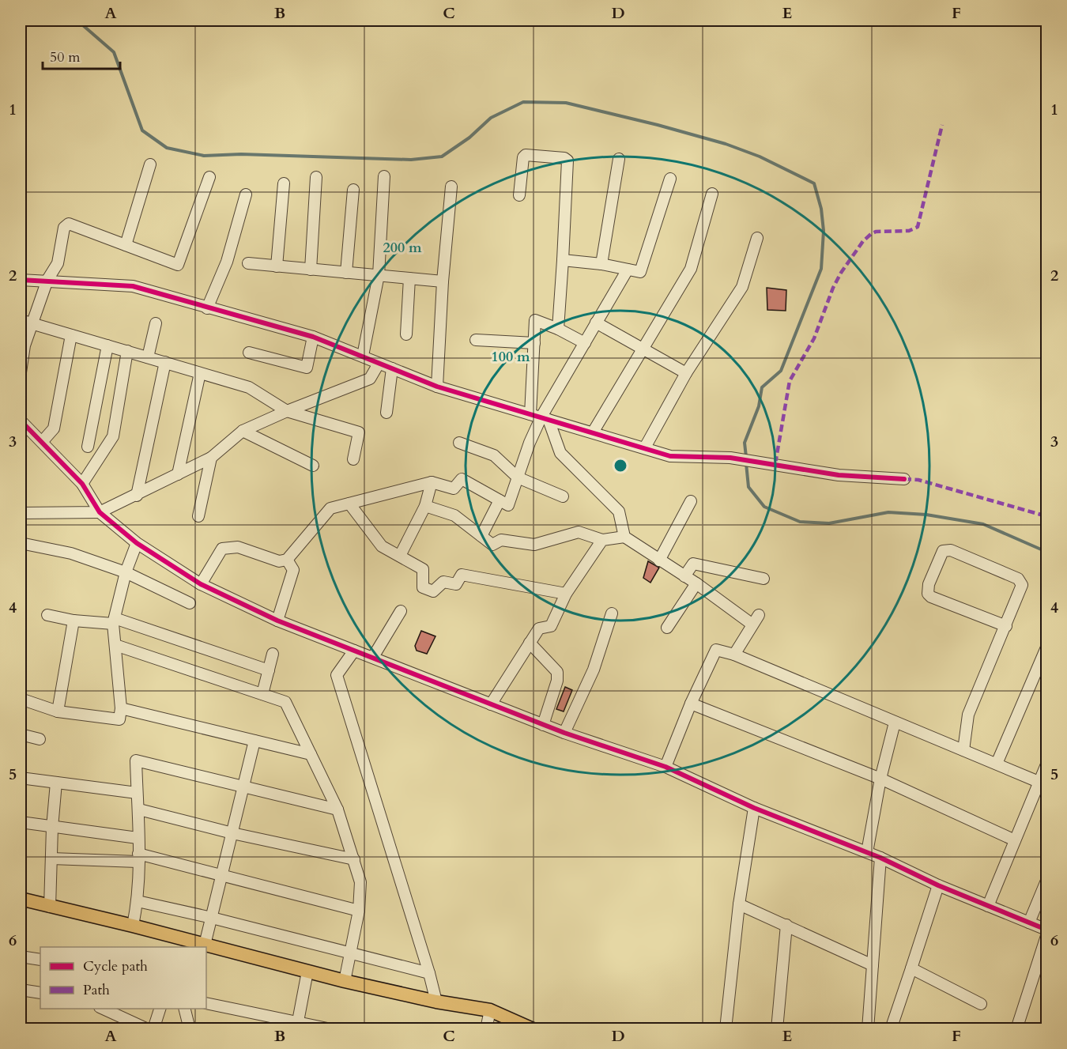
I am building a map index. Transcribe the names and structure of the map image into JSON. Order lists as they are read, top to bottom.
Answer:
{
  "legend": ["Cycle path", "Path"],
  "scale_bar": "50 m",
  "grid": {
    "columns": [
      "A",
      "B",
      "C",
      "D",
      "E",
      "F"
    ],
    "rows": [
      "1",
      "2",
      "3",
      "4",
      "5",
      "6"
    ]
  },
  "rings": ["200 m", "100 m"]
}
